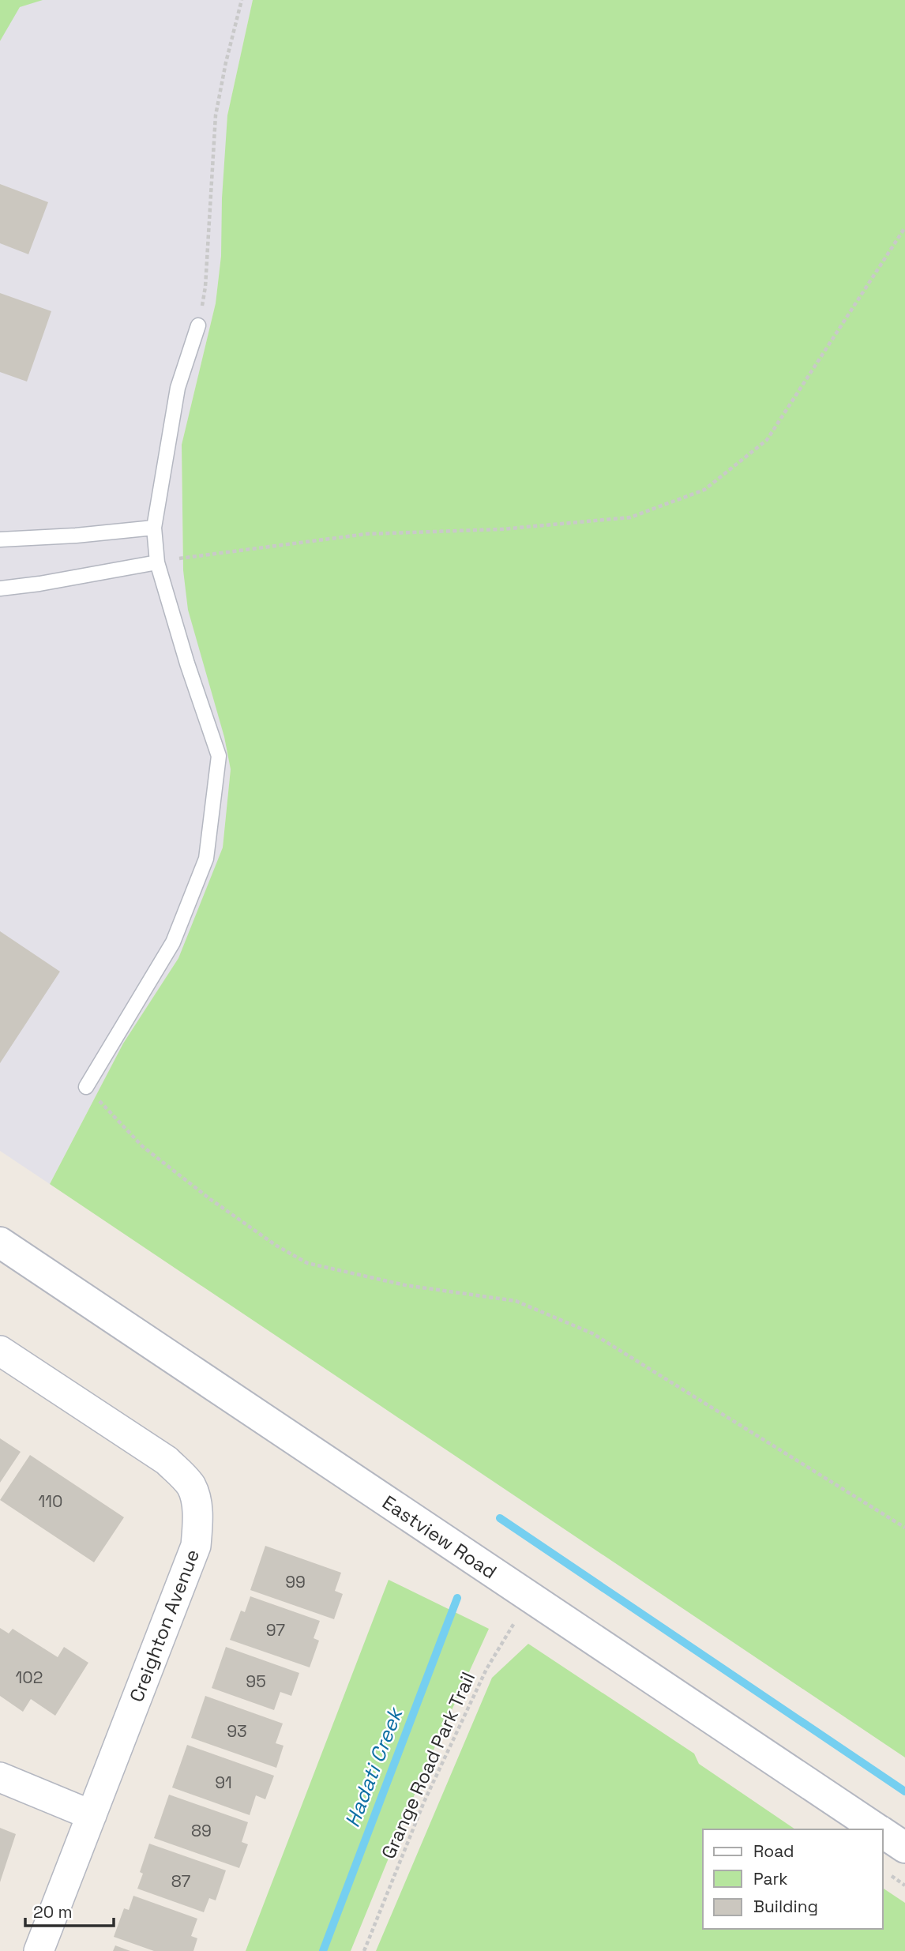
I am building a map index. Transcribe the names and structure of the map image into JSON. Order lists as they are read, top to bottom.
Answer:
{
  "streets": {
    "street": ["Eastview Road", "Creighton Avenue"],
    "path": ["Grange Road Park Trail"]
  },
  "crossings": [
    ["Eastview Road", "Grange Road Park Trail"]
  ],
  "water": ["Hadati Creek"],
  "house_numbers": [
    "110",
    "99",
    "97",
    "102",
    "95",
    "93",
    "91",
    "89",
    "87"
  ],
  "legend": ["Road", "Park", "Building"],
  "scale_bar": "20 m"
}
